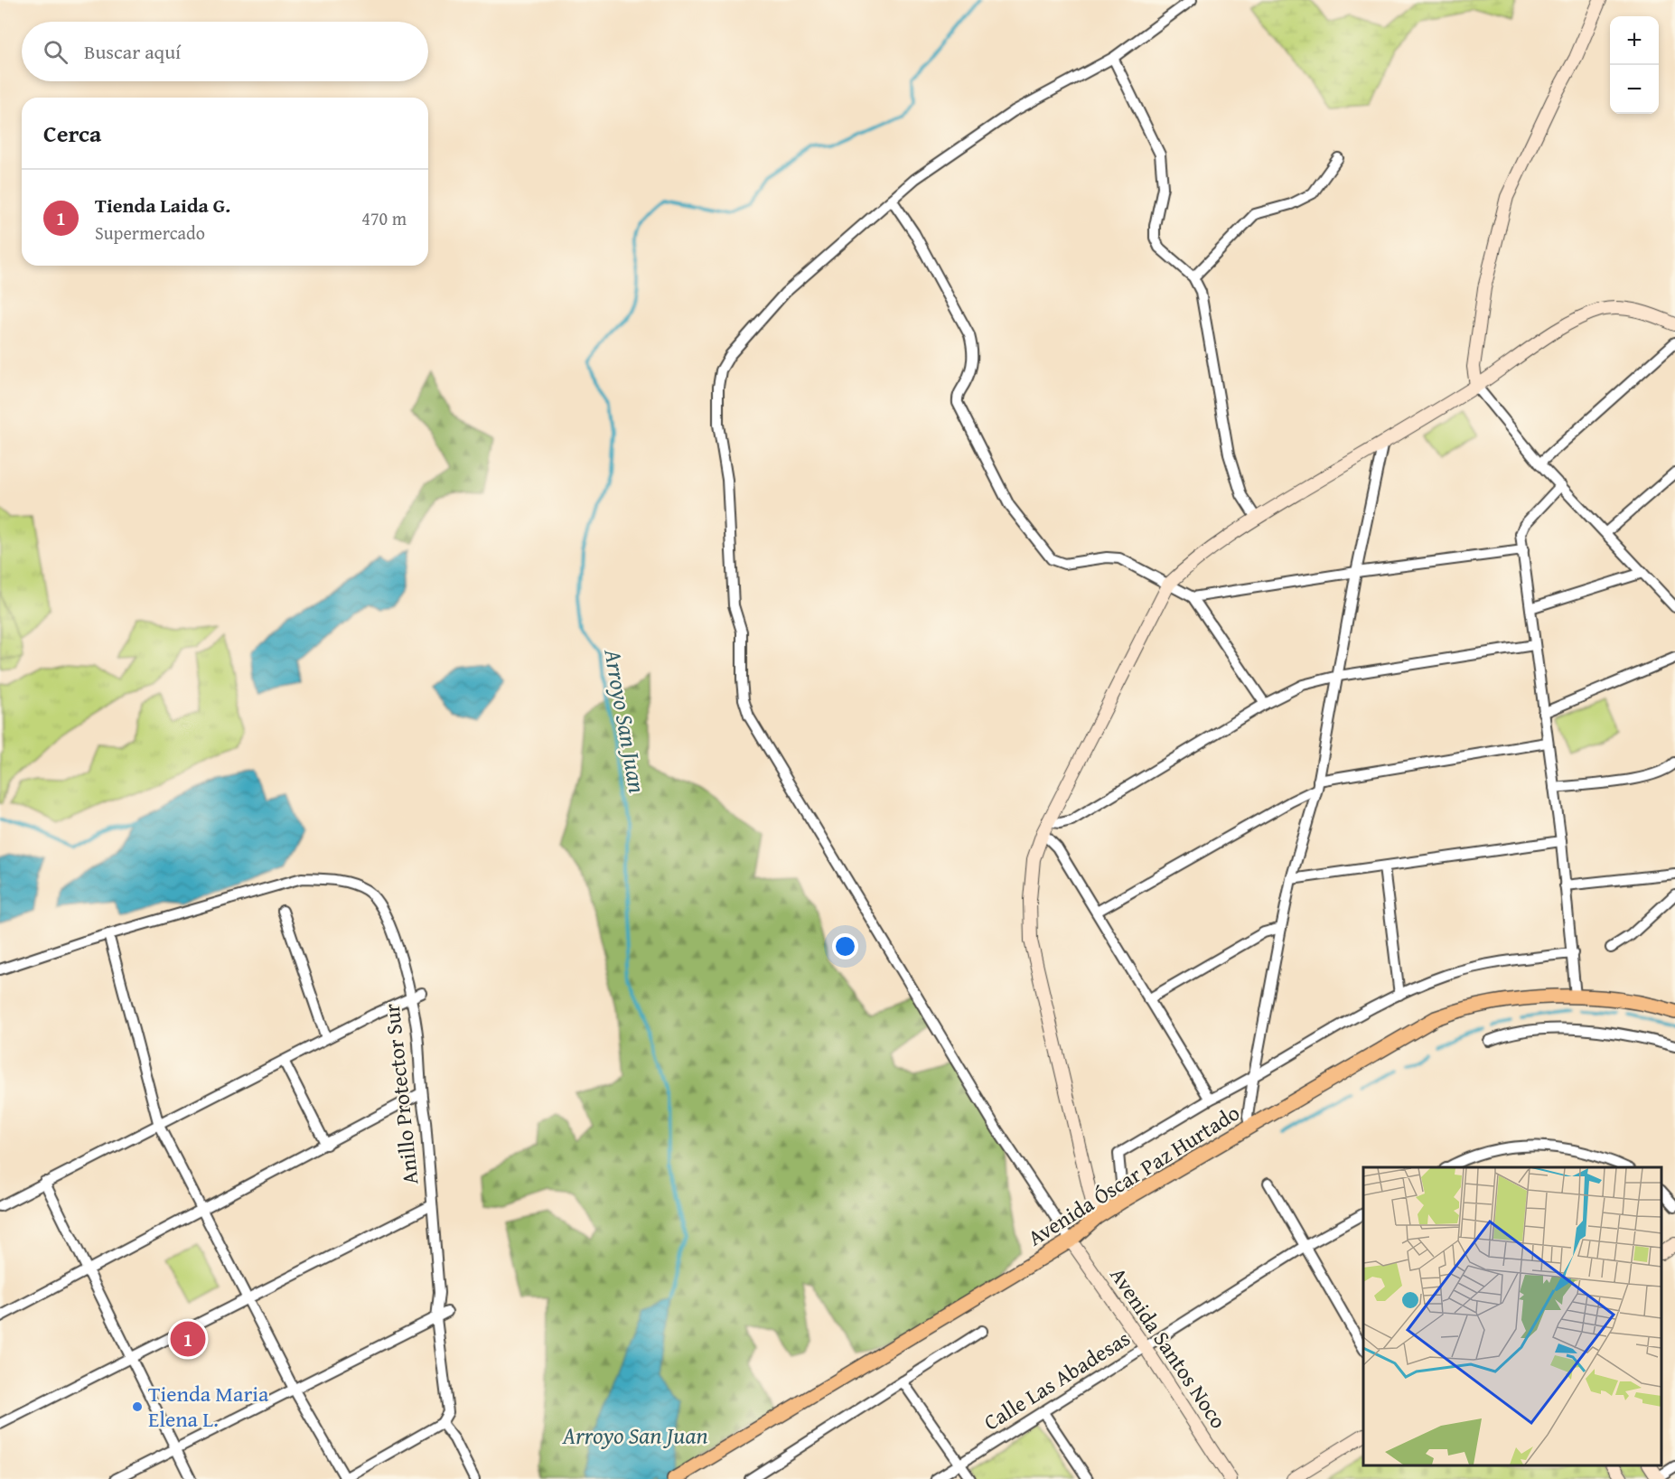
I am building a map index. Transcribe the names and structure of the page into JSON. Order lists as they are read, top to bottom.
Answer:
{
  "streets": {
    "main road": ["Avenida Óscar Paz Hurtado"],
    "street": ["Anillo Protector Sur", "Avenida Santos Noco", "Calle Las Abadesas"]
  },
  "crossings": [
    ["Avenida Óscar Paz Hurtado", "Avenida Santos Noco"],
    ["Avenida Santos Noco", "Calle Las Abadesas"]
  ],
  "water": ["Arroyo San Juan"],
  "places": ["Tienda Maria Elena L."],
  "page": {
    "map_buttons": ["+", "−"],
    "search": "Buscar aquí",
    "heading": "Cerca",
    "list": [
      {
        "mark": "1",
        "name": "Tienda Laida G.",
        "note": "Supermercado",
        "value": "470 m"
      }
    ],
    "pins": "1"
  }
}
